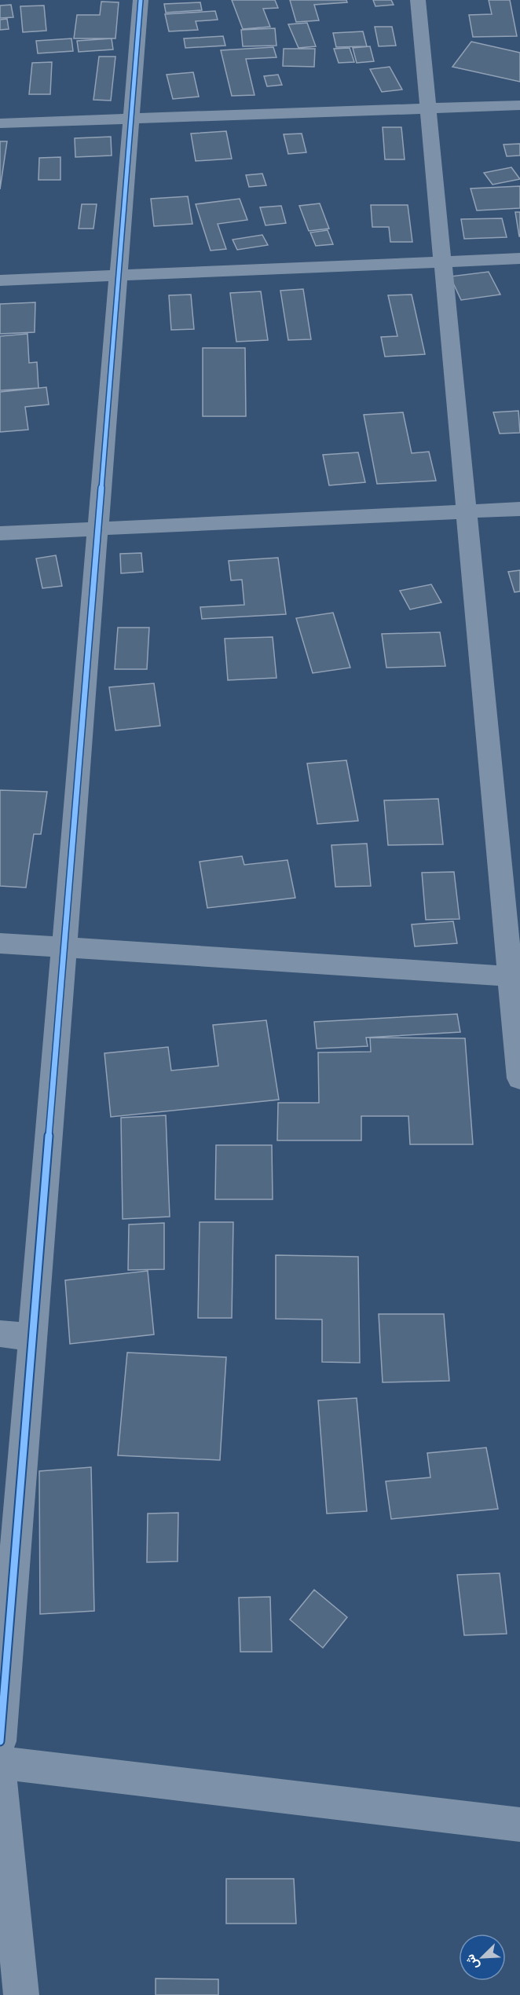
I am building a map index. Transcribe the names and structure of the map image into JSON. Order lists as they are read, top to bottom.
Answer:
{
  "north": "bottom left"
}
